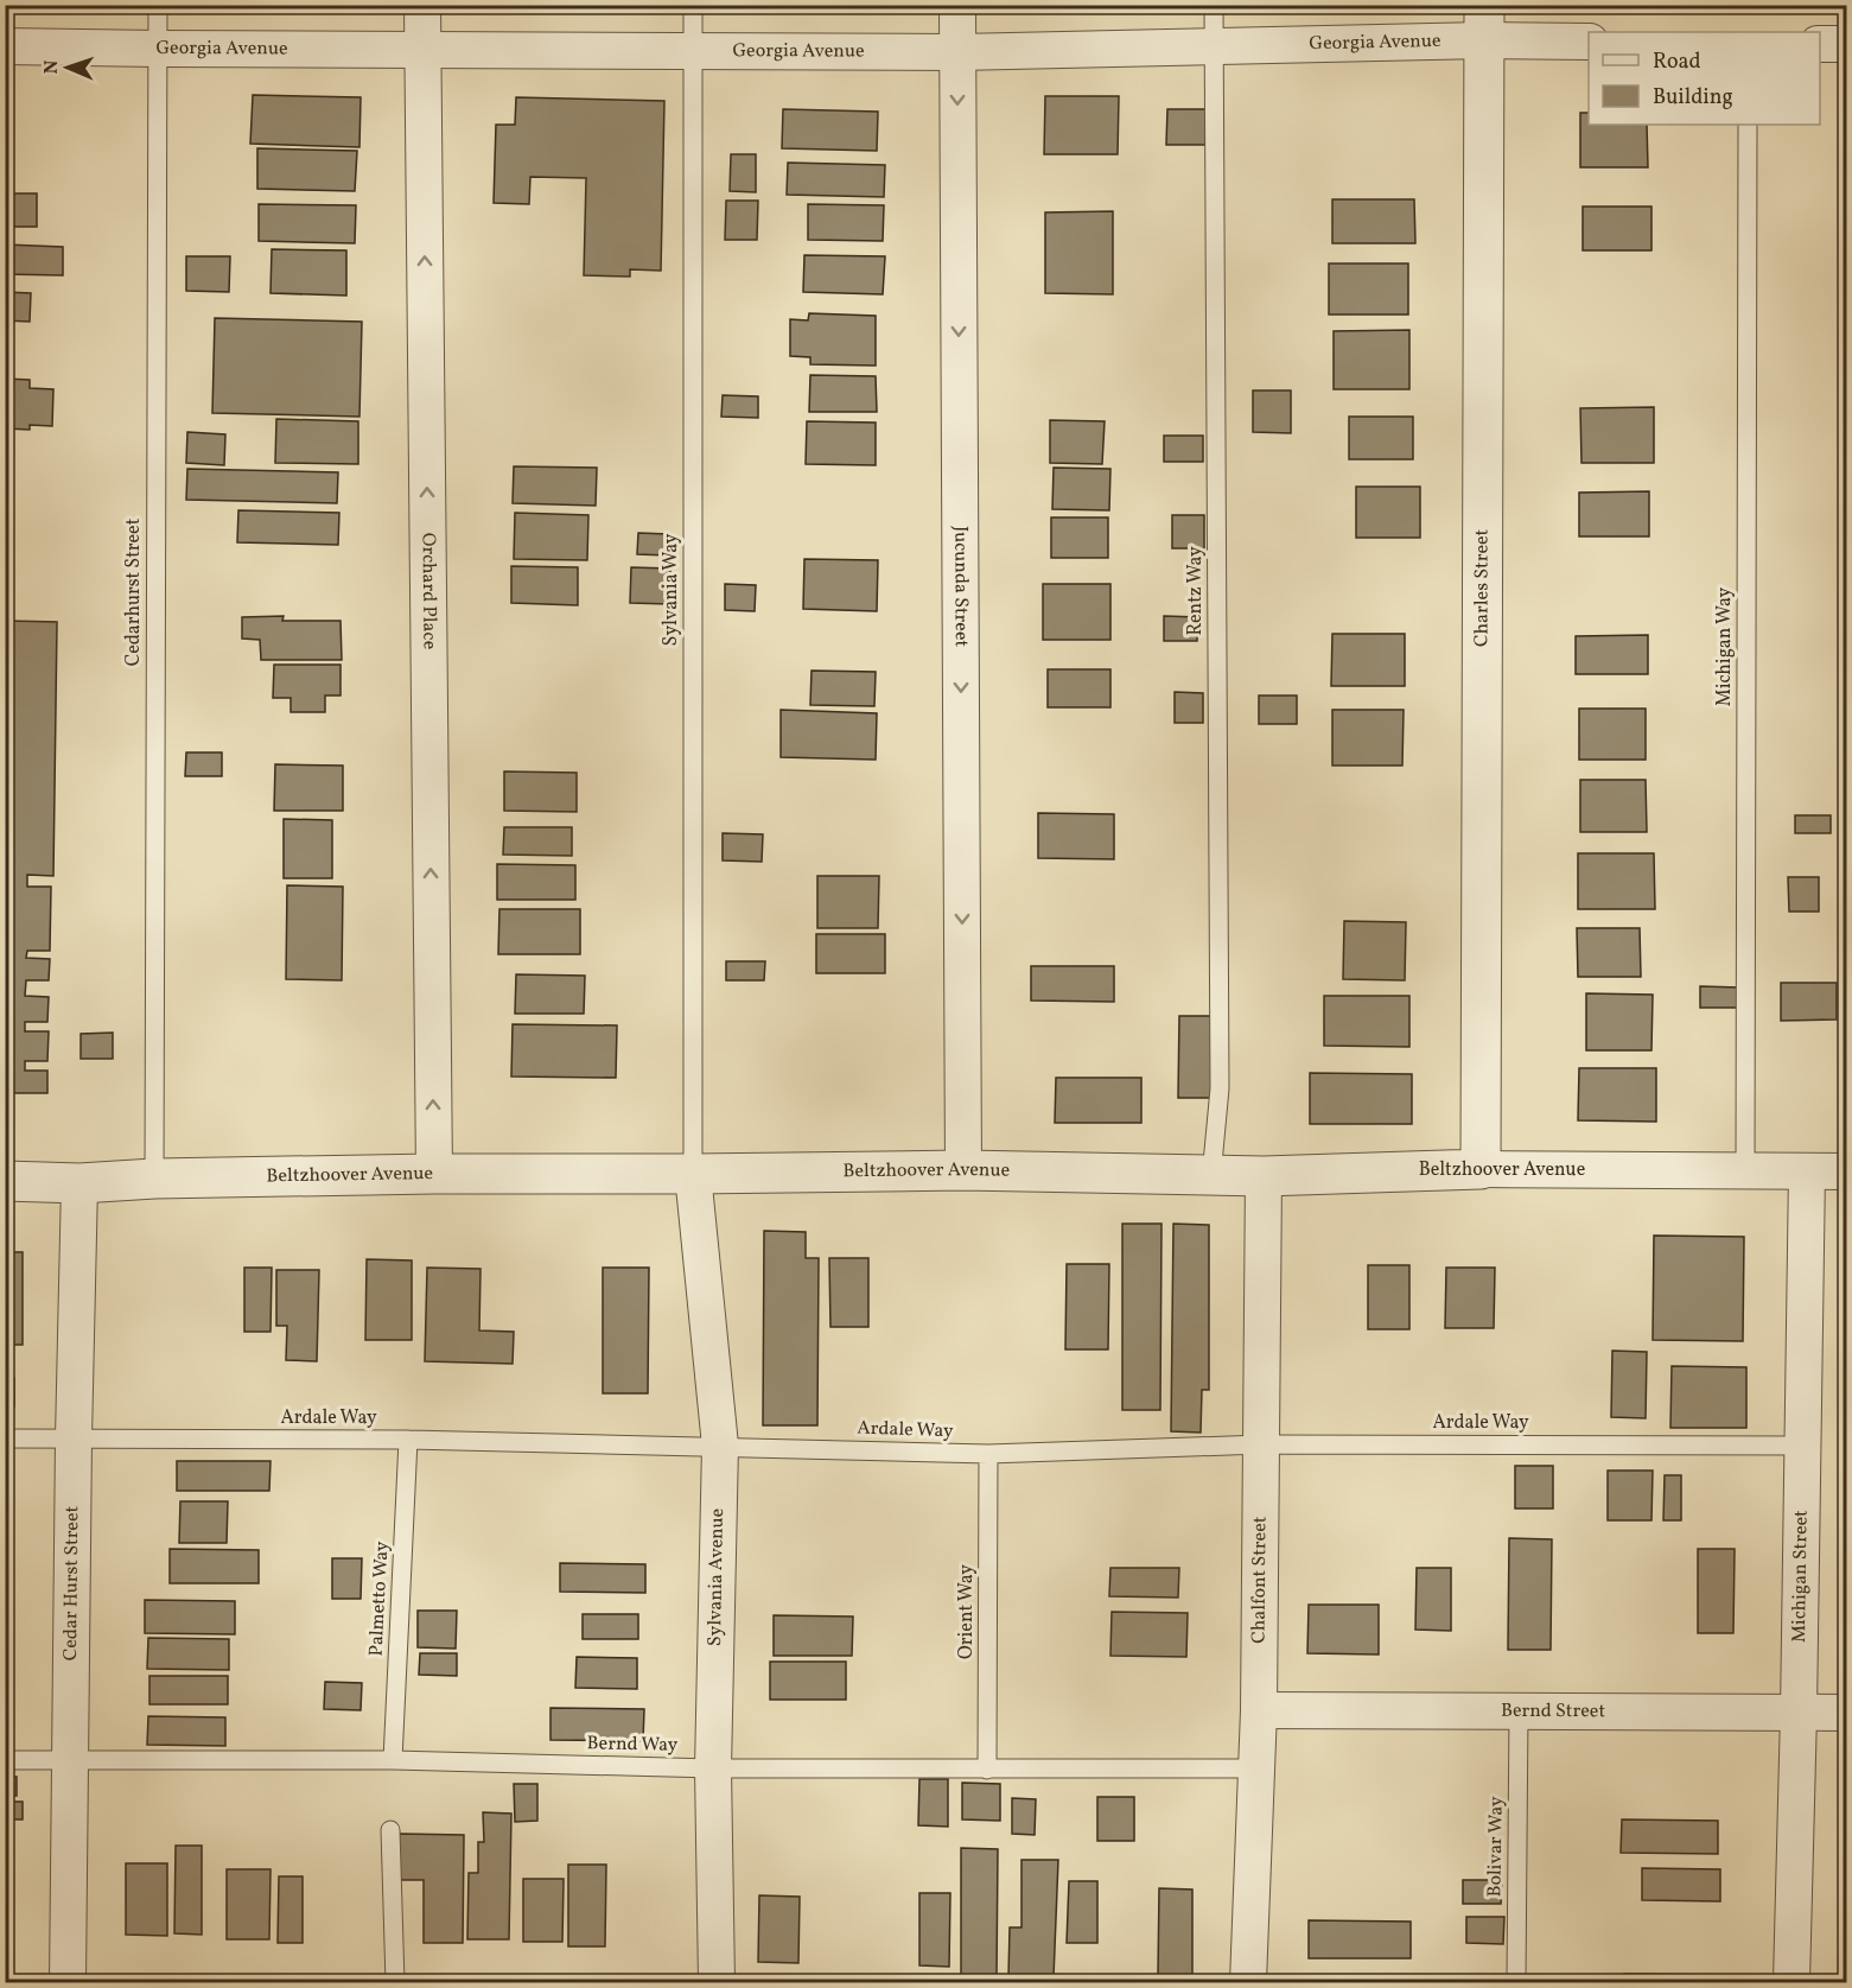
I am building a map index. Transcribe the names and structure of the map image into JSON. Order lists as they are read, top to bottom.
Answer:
{
  "streets": {
    "street": [
      "Georgia Avenue",
      "Jucunda Street",
      "Charles Street",
      "Orchard Place",
      "Beltzhoover Avenue",
      "Sylvania Avenue",
      "Michigan Street",
      "Chalfont Street",
      "Cedar Hurst Street",
      "Bernd Street"
    ],
    "lane": [
      "Sylvania Way",
      "Rentz Way",
      "Cedarhurst Street",
      "Michigan Way",
      "Ardale Way",
      "Palmetto Way",
      "Orient Way",
      "Bernd Way",
      "Bolivar Way"
    ]
  },
  "crossings": [
    ["Georgia Avenue", "Jucunda Street"],
    ["Georgia Avenue", "Charles Street"],
    ["Georgia Avenue", "Orchard Place"],
    ["Georgia Avenue", "Sylvania Way"],
    ["Georgia Avenue", "Rentz Way"],
    ["Georgia Avenue", "Cedarhurst Street"],
    ["Jucunda Street", "Beltzhoover Avenue"],
    ["Charles Street", "Beltzhoover Avenue"],
    ["Orchard Place", "Beltzhoover Avenue"],
    ["Sylvania Way", "Beltzhoover Avenue"],
    ["Sylvania Way", "Sylvania Avenue"],
    ["Rentz Way", "Beltzhoover Avenue"],
    ["Cedarhurst Street", "Beltzhoover Avenue"],
    ["Michigan Way", "Beltzhoover Avenue"],
    ["Beltzhoover Avenue", "Sylvania Avenue"],
    ["Beltzhoover Avenue", "Michigan Street"],
    ["Beltzhoover Avenue", "Chalfont Street"],
    ["Beltzhoover Avenue", "Cedar Hurst Street"],
    ["Ardale Way", "Sylvania Avenue"],
    ["Ardale Way", "Michigan Street"],
    ["Ardale Way", "Chalfont Street"],
    ["Ardale Way", "Cedar Hurst Street"],
    ["Ardale Way", "Palmetto Way"],
    ["Ardale Way", "Orient Way"],
    ["Sylvania Avenue", "Bernd Way"],
    ["Michigan Street", "Bernd Street"],
    ["Chalfont Street", "Bernd Street"],
    ["Chalfont Street", "Bernd Way"],
    ["Cedar Hurst Street", "Bernd Way"],
    ["Palmetto Way", "Bernd Way"],
    ["Orient Way", "Bernd Way"],
    ["Bernd Street", "Bolivar Way"]
  ],
  "one_way": ["Jucunda Street", "Orchard Place"],
  "legend": ["Road", "Building"],
  "north": "left"
}
